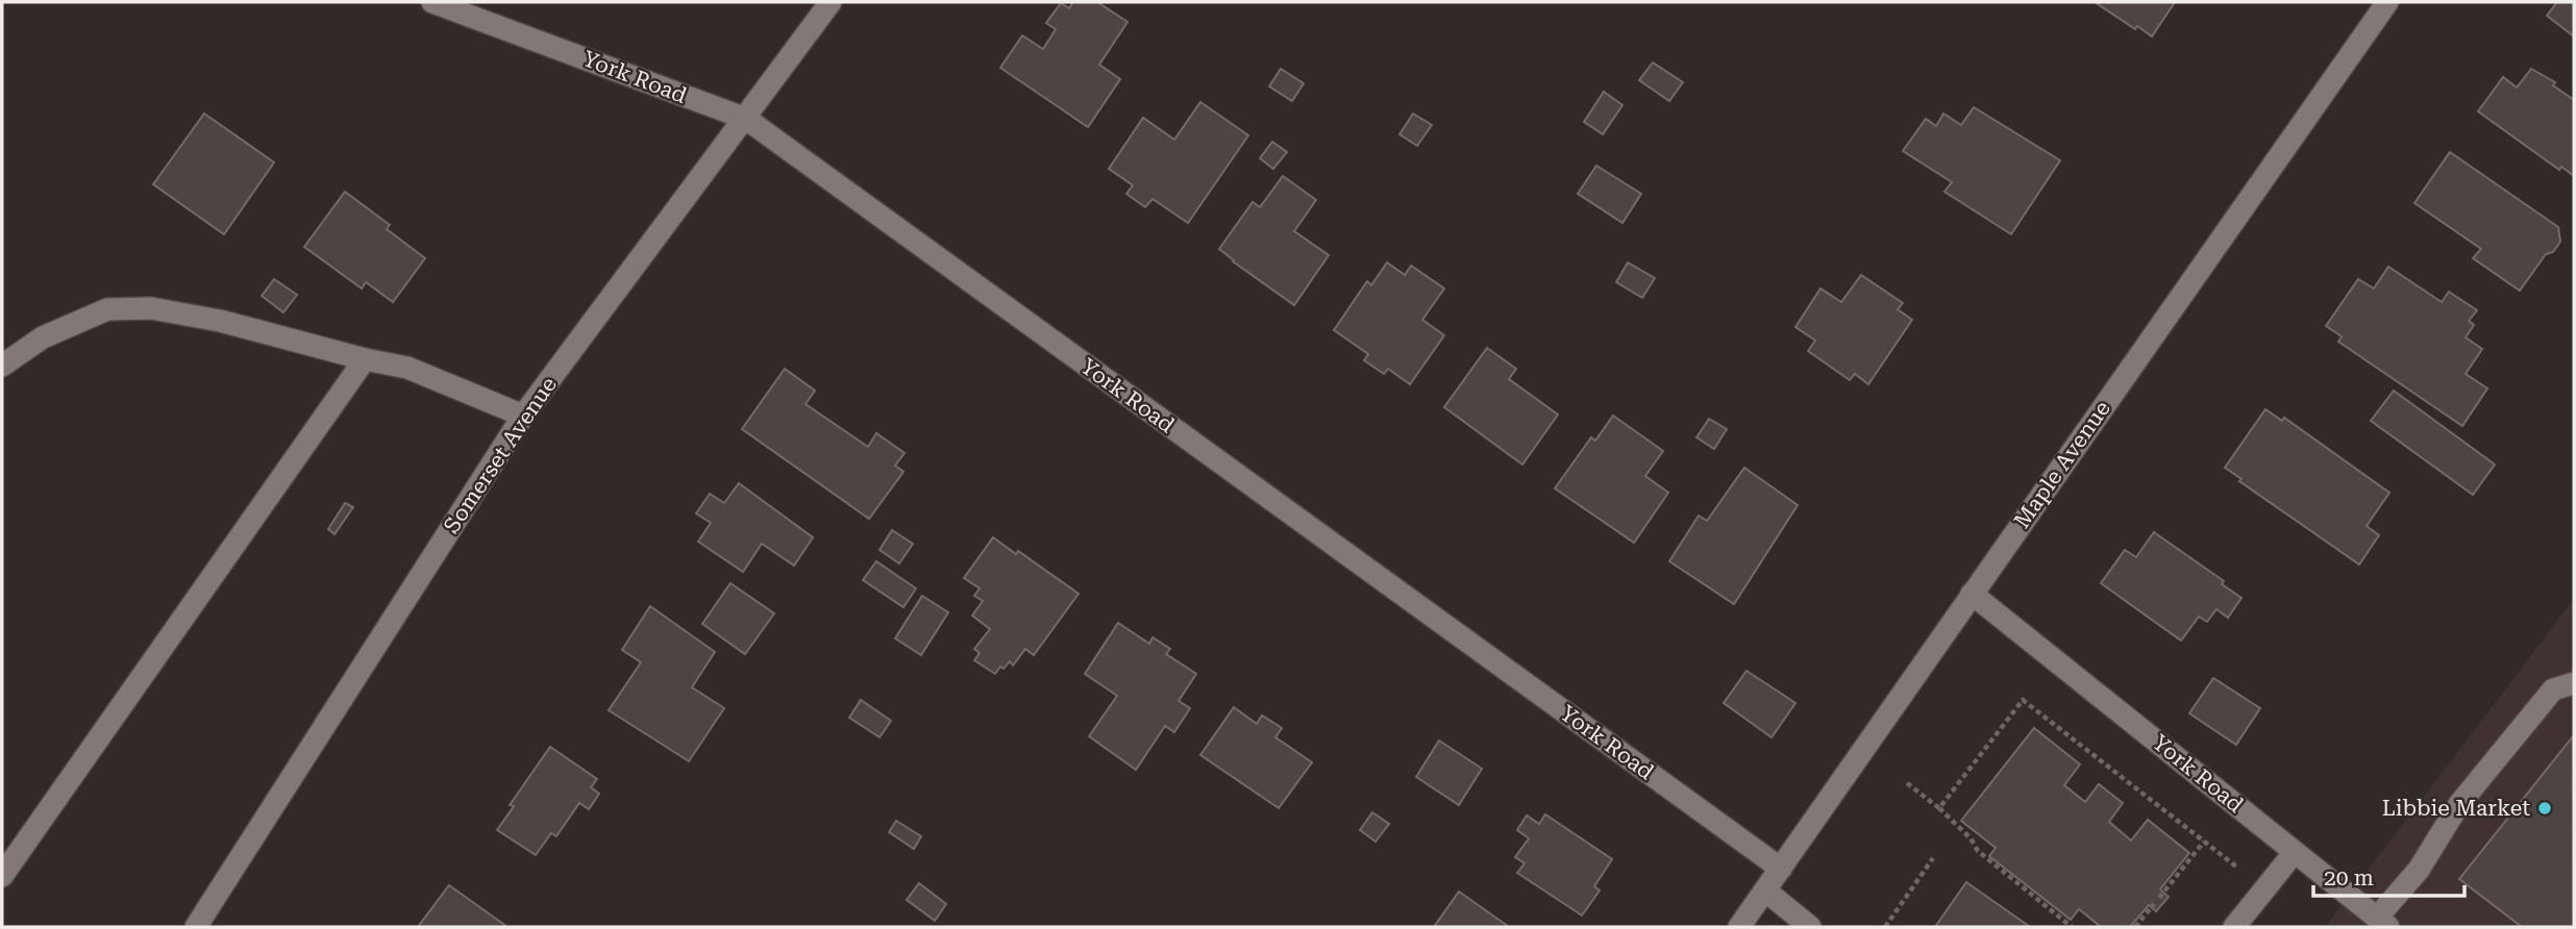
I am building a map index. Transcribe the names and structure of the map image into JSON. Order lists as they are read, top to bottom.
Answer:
{
  "streets": {
    "street": ["York Road", "Somerset Avenue", "Maple Avenue"]
  },
  "crossings": [
    ["York Road", "Somerset Avenue"],
    ["York Road", "Maple Avenue"]
  ],
  "places": ["Libbie Market"],
  "scale_bar": "20 m"
}
